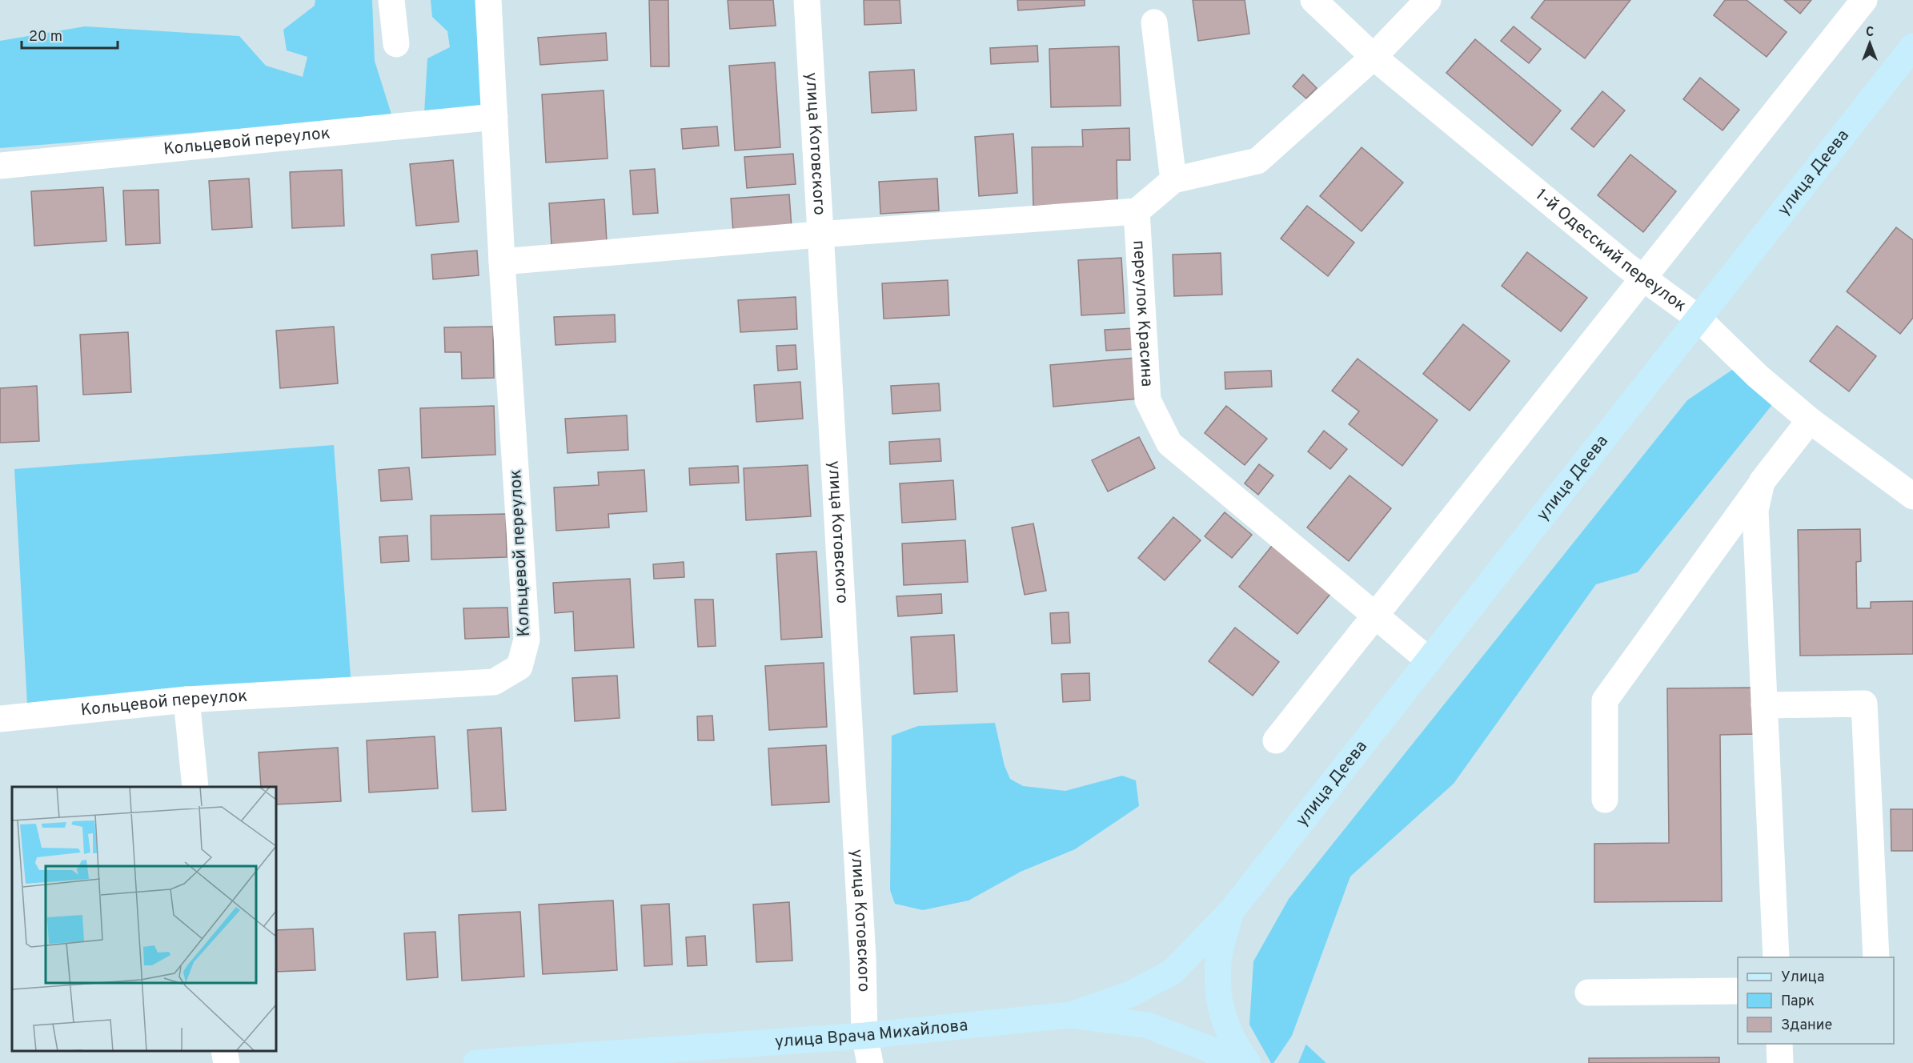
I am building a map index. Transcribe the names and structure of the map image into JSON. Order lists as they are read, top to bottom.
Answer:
{
  "streets": {
    "main road": ["улица Деева", "улица Врача Михайлова"],
    "street": [
      "Кольцевой переулок",
      "улица Котовского",
      "1-й Одесский переулок",
      "переулок Красина"
    ]
  },
  "crossings": [
    ["улица Котовского", "улица Врача Михайлова"],
    ["улица Деева", "1-й Одесский переулок"],
    ["улица Деева", "переулок Красина"],
    ["улица Деева", "улица Врача Михайлова"]
  ],
  "legend": ["Улица", "Парк", "Здание"],
  "scale_bar": "20 m",
  "north": "top"
}
